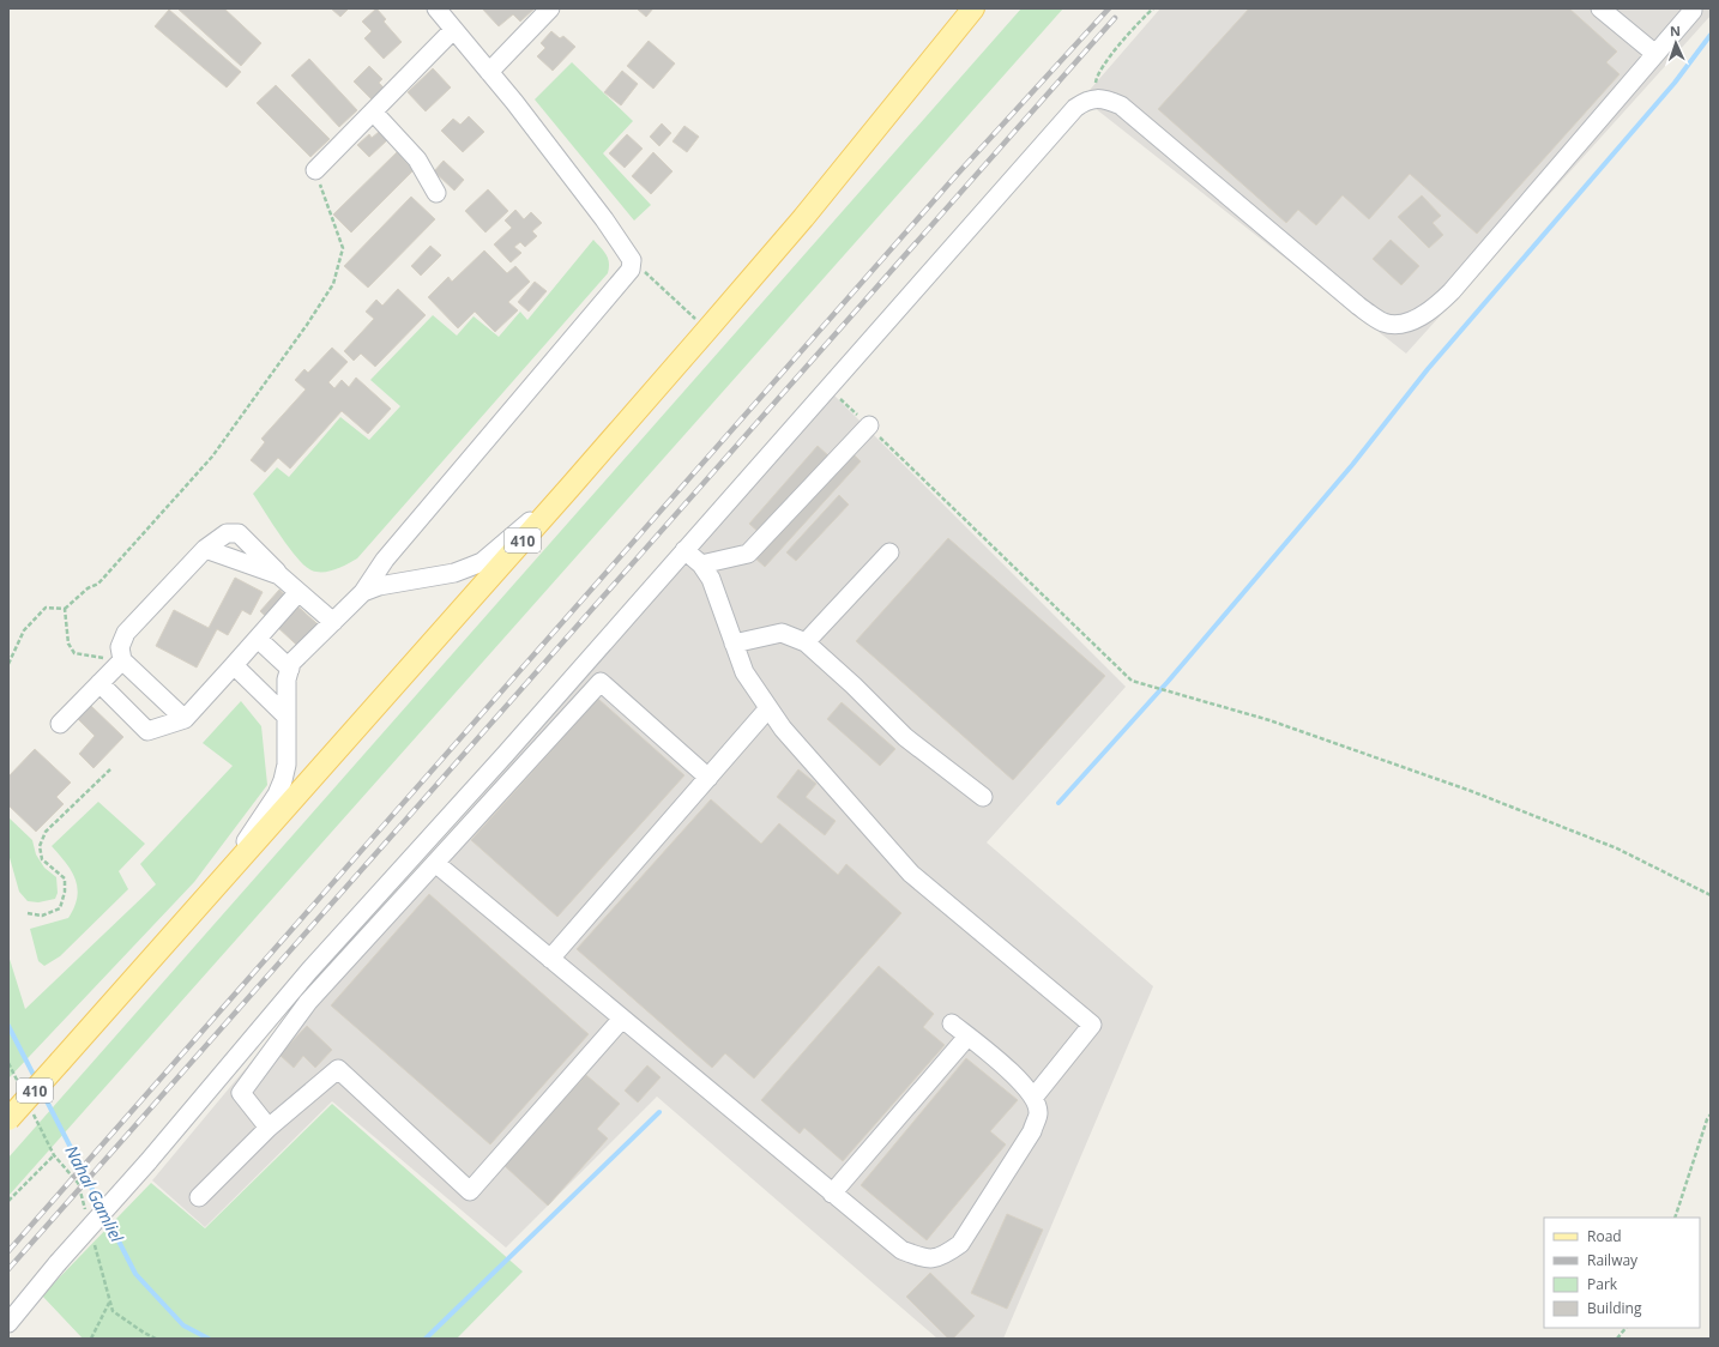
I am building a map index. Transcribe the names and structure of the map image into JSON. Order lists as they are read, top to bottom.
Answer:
{
  "streets": {
    "main road": ["410"]
  },
  "water": ["Nahal Gamliel"],
  "legend": [
    "Road",
    "Railway",
    "Park",
    "Building"
  ],
  "north": "top"
}
